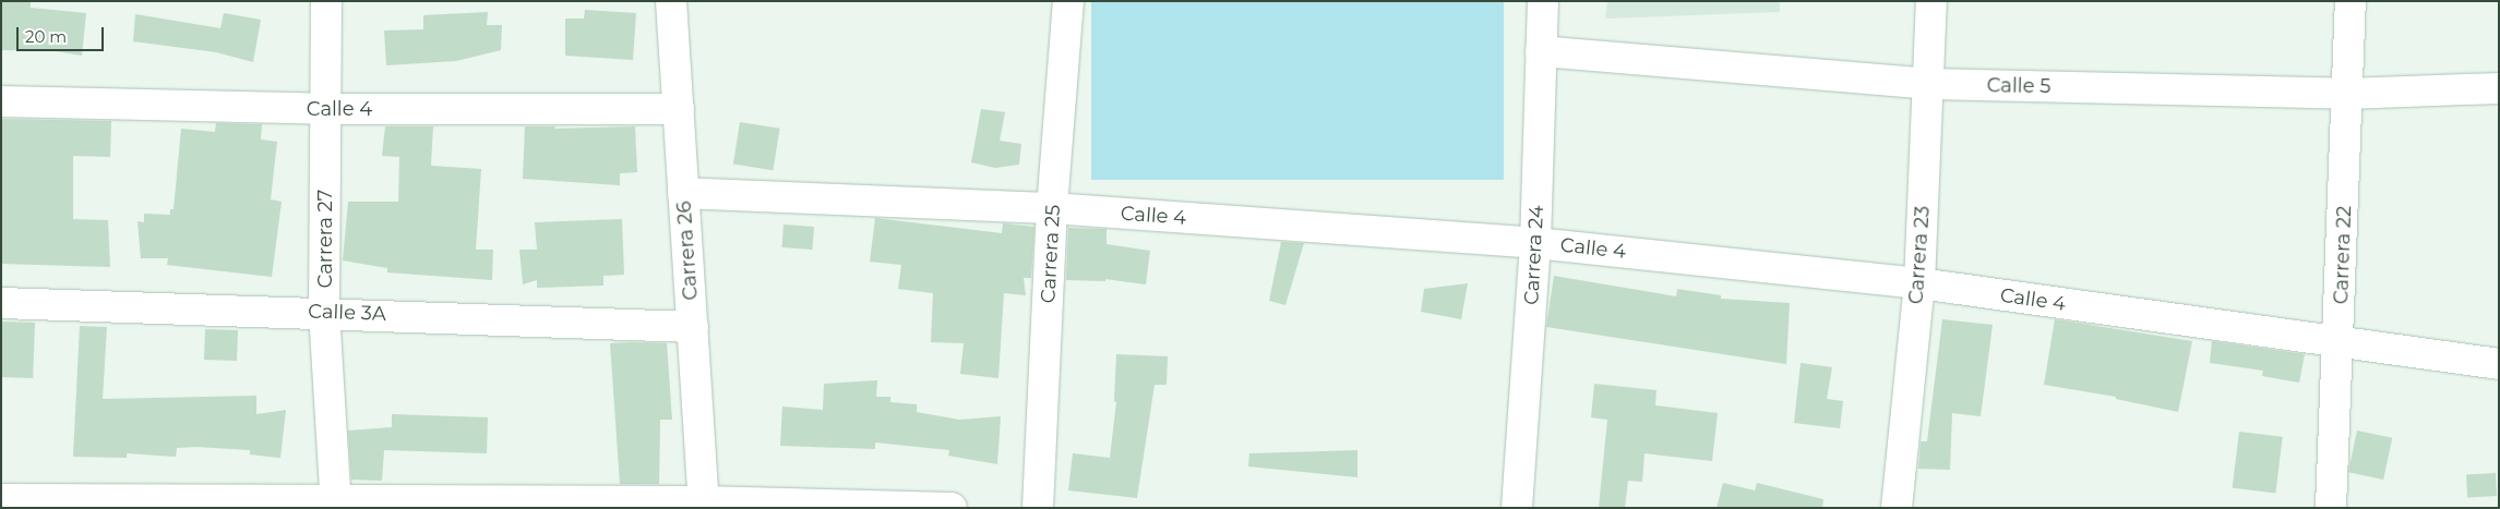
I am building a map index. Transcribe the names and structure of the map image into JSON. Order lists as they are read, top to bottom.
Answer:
{
  "streets": {
    "street": [
      "Calle 5",
      "Calle 4",
      "Carrera 27",
      "Carrera 26",
      "Carrera 25",
      "Carrera 24",
      "Carrera 23",
      "Carrera 22",
      "Calle 3A"
    ]
  },
  "crossings": [
    ["Calle 5", "Carrera 24"],
    ["Calle 5", "Carrera 23"],
    ["Calle 5", "Carrera 22"],
    ["Calle 4", "Carrera 27"],
    ["Calle 4", "Carrera 26"],
    ["Calle 4", "Carrera 25"],
    ["Calle 4", "Carrera 24"],
    ["Calle 4", "Carrera 23"],
    ["Calle 4", "Carrera 22"],
    ["Carrera 27", "Calle 3A"],
    ["Carrera 26", "Calle 3A"]
  ],
  "scale_bar": "20 m"
}
